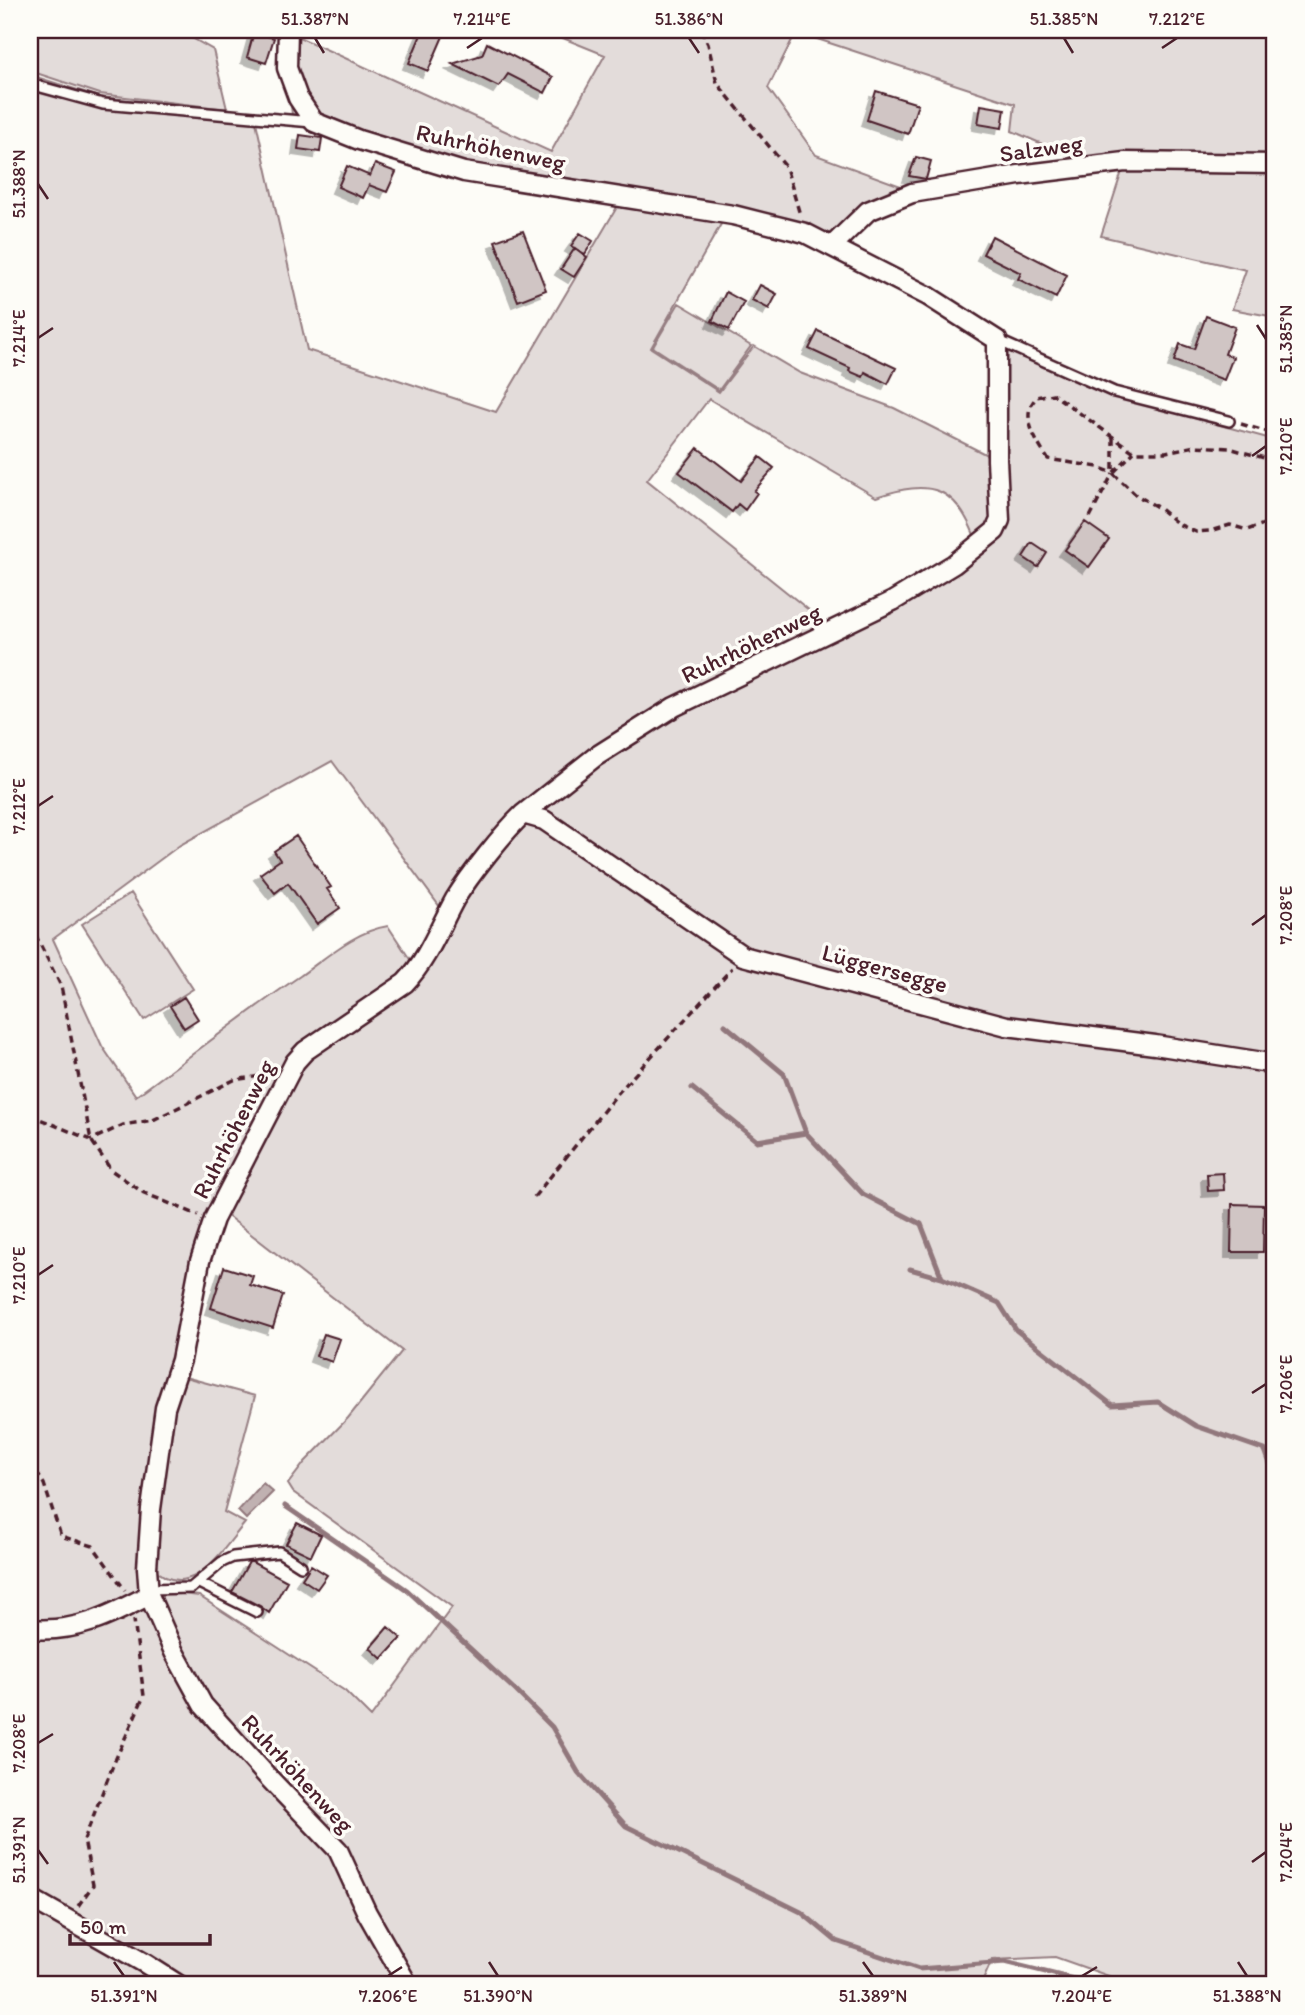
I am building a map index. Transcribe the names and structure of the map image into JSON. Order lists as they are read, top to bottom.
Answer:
{
  "streets": {
    "street": ["Ruhrhöhenweg", "Salzweg", "Lüggersegge"]
  },
  "crossings": [
    ["Ruhrhöhenweg", "Salzweg"],
    ["Ruhrhöhenweg", "Lüggersegge"]
  ],
  "scale_bar": "50 m",
  "coordinates": [
    "51.387°N",
    "7.214°E",
    "51.386°N",
    "51.385°N",
    "7.212°E",
    "51.388°N",
    "7.210°E",
    "7.208°E",
    "7.206°E",
    "51.391°N",
    "7.204°E",
    "51.390°N",
    "51.389°N"
  ]
}
